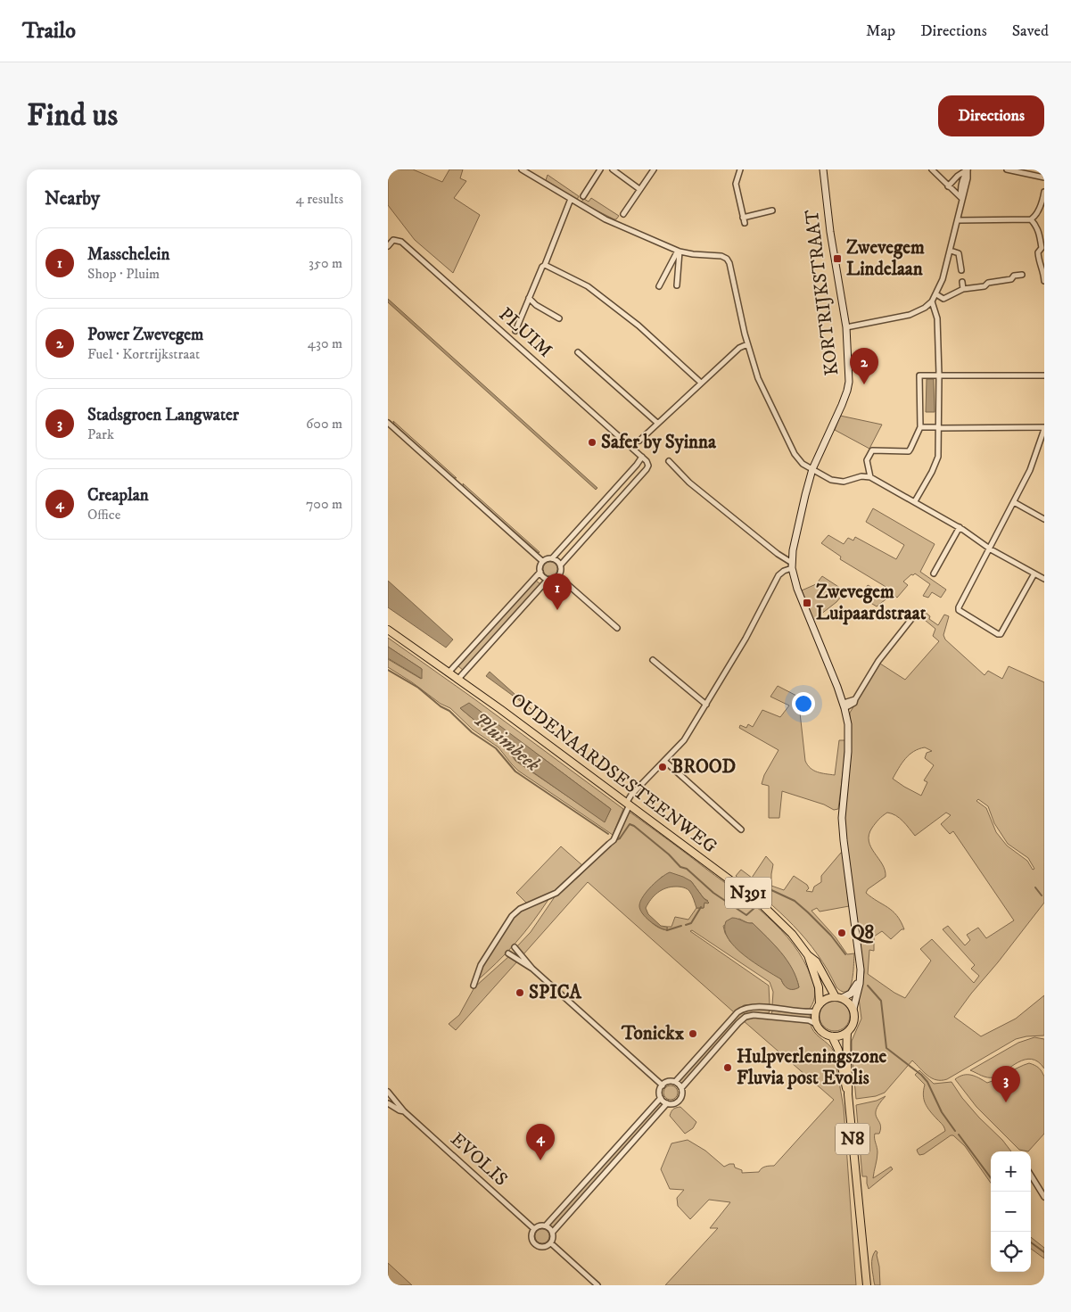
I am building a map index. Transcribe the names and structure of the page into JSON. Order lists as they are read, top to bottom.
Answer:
{
  "streets": {
    "main road": [
      "KORTRIJKSTRAAT",
      "OUDENAARDSESTEENWEG",
      "N391",
      "N8"
    ],
    "street": ["PLUIM", "EVOLIS"]
  },
  "crossings": [
    ["KORTRIJKSTRAAT", "OUDENAARDSESTEENWEG"],
    ["KORTRIJKSTRAAT", "N8"],
    ["OUDENAARDSESTEENWEG", "N8"]
  ],
  "water": ["Pluimbeek"],
  "places": {
    "transit": ["Zwevegem Lindelaan", "Zwevegem Luipaardstraat"],
    "other": [
      "Safer by Syinna",
      "BROOD",
      "Q8",
      "SPICA",
      "Tonickx",
      "Hulpverleningszone Fluvia post Evolis"
    ]
  },
  "page": {
    "header": "Trailo",
    "nav": ["Map", "Directions", "Saved"],
    "buttons": "Directions",
    "title": "Find us",
    "heading": ["Nearby", "4 results"],
    "list": [
      {
        "mark": "1",
        "name": "Masschelein",
        "note": "Shop · Pluim",
        "value": "350 m"
      },
      {
        "mark": "2",
        "name": "Power Zwevegem",
        "note": "Fuel · Kortrijkstraat",
        "value": "430 m"
      },
      {
        "mark": "3",
        "name": "Stadsgroen Langwater",
        "note": "Park",
        "value": "600 m"
      },
      {
        "mark": "4",
        "name": "Creaplan",
        "note": "Office",
        "value": "700 m"
      }
    ],
    "pins": [
      "2",
      "1",
      "3",
      "4"
    ],
    "map_buttons": ["+", "−"]
  }
}
